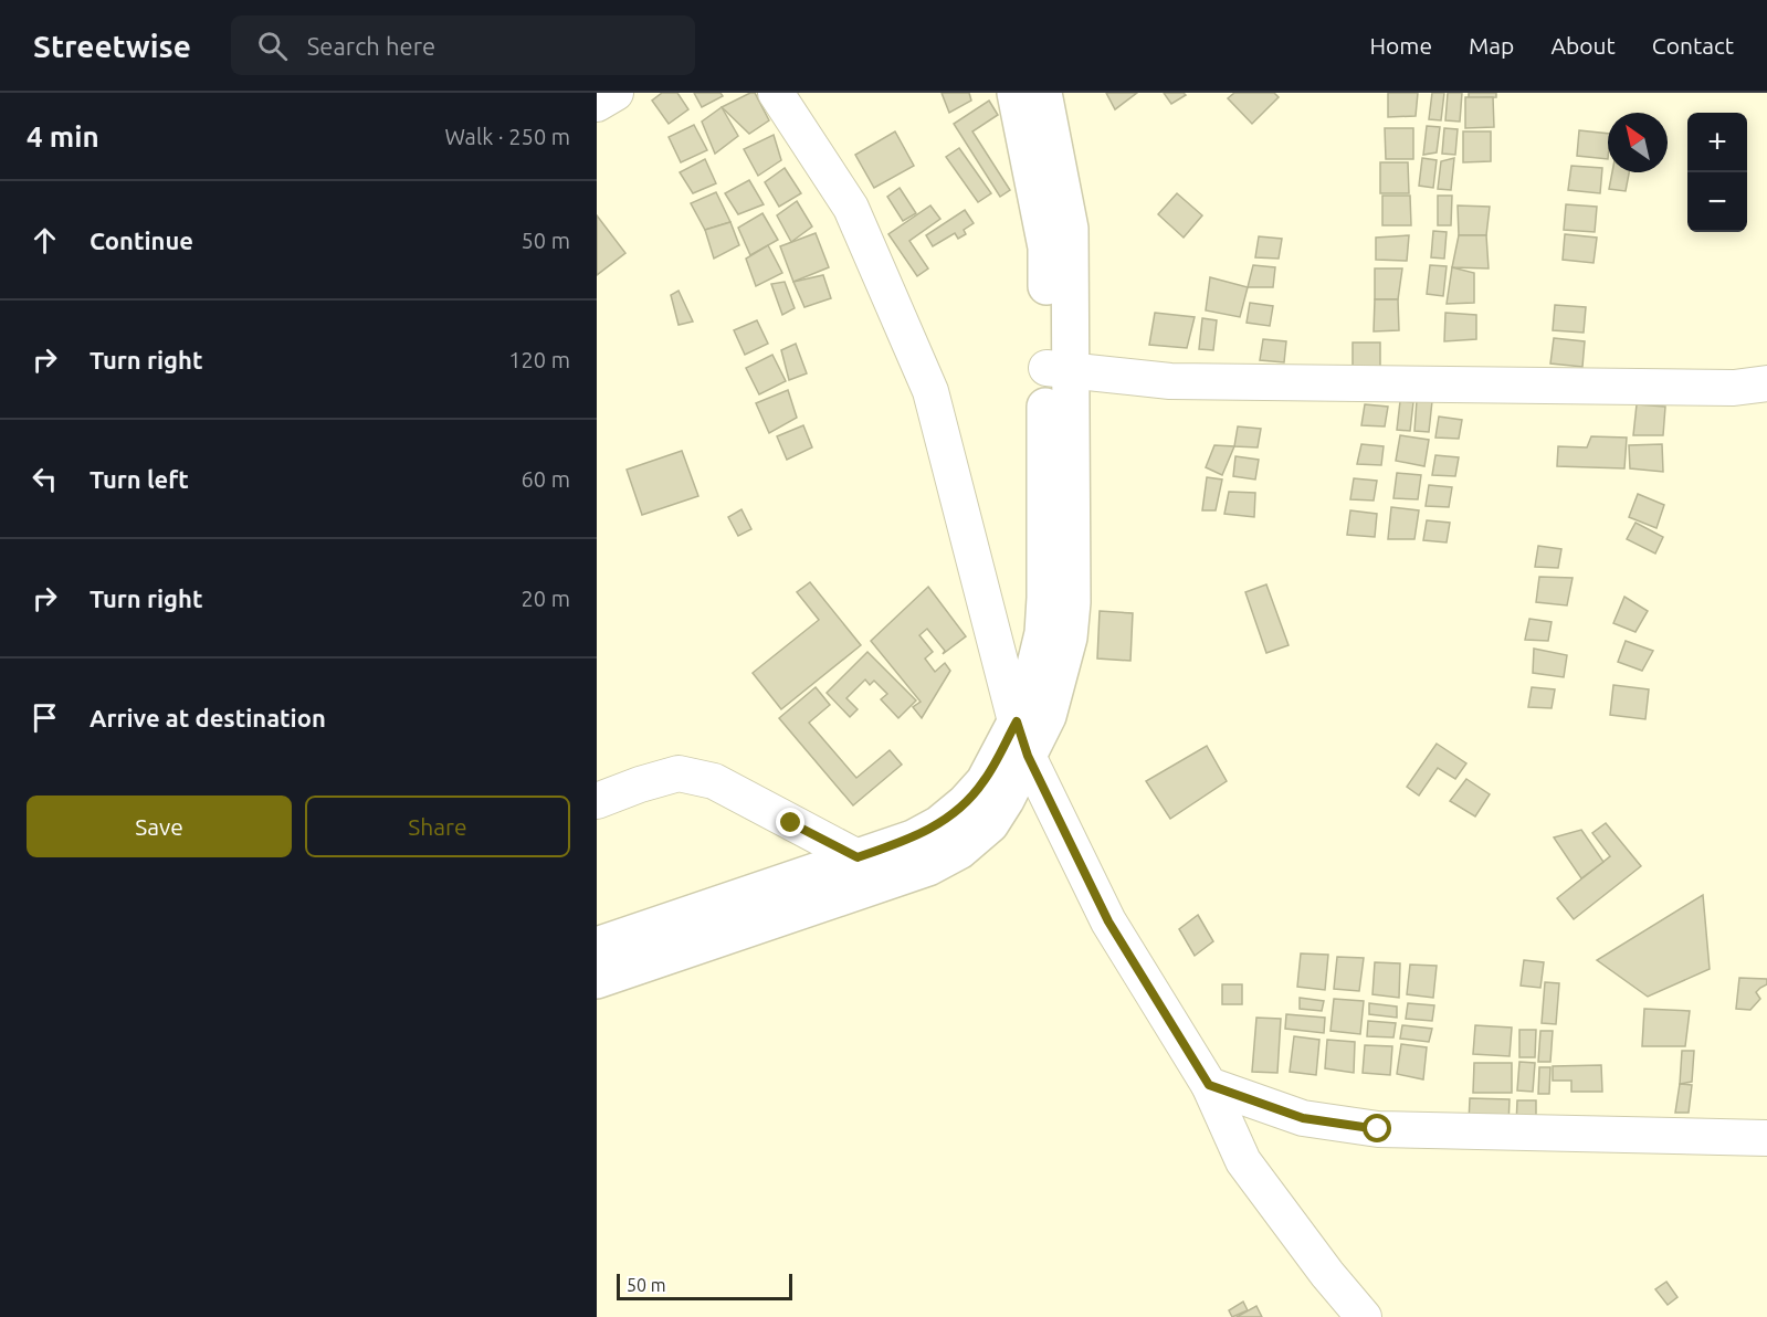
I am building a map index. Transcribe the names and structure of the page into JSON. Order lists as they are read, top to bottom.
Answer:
{
  "scale_bar": "50 m",
  "north": "top left",
  "page": {
    "header": "Streetwise",
    "search": "Search here",
    "nav": [
      "Home",
      "Map",
      "About",
      "Contact"
    ],
    "heading": ["4 min", "Walk · 250 m"],
    "map_buttons": ["+", "−"],
    "list": [
      ["Continue", "50 m"],
      ["Turn right", "120 m"],
      ["Turn left", "60 m"],
      ["Turn right", "20 m"],
      "Arrive at destination"
    ],
    "buttons": ["Save", "Share"],
    "scale": "50 m"
  }
}
